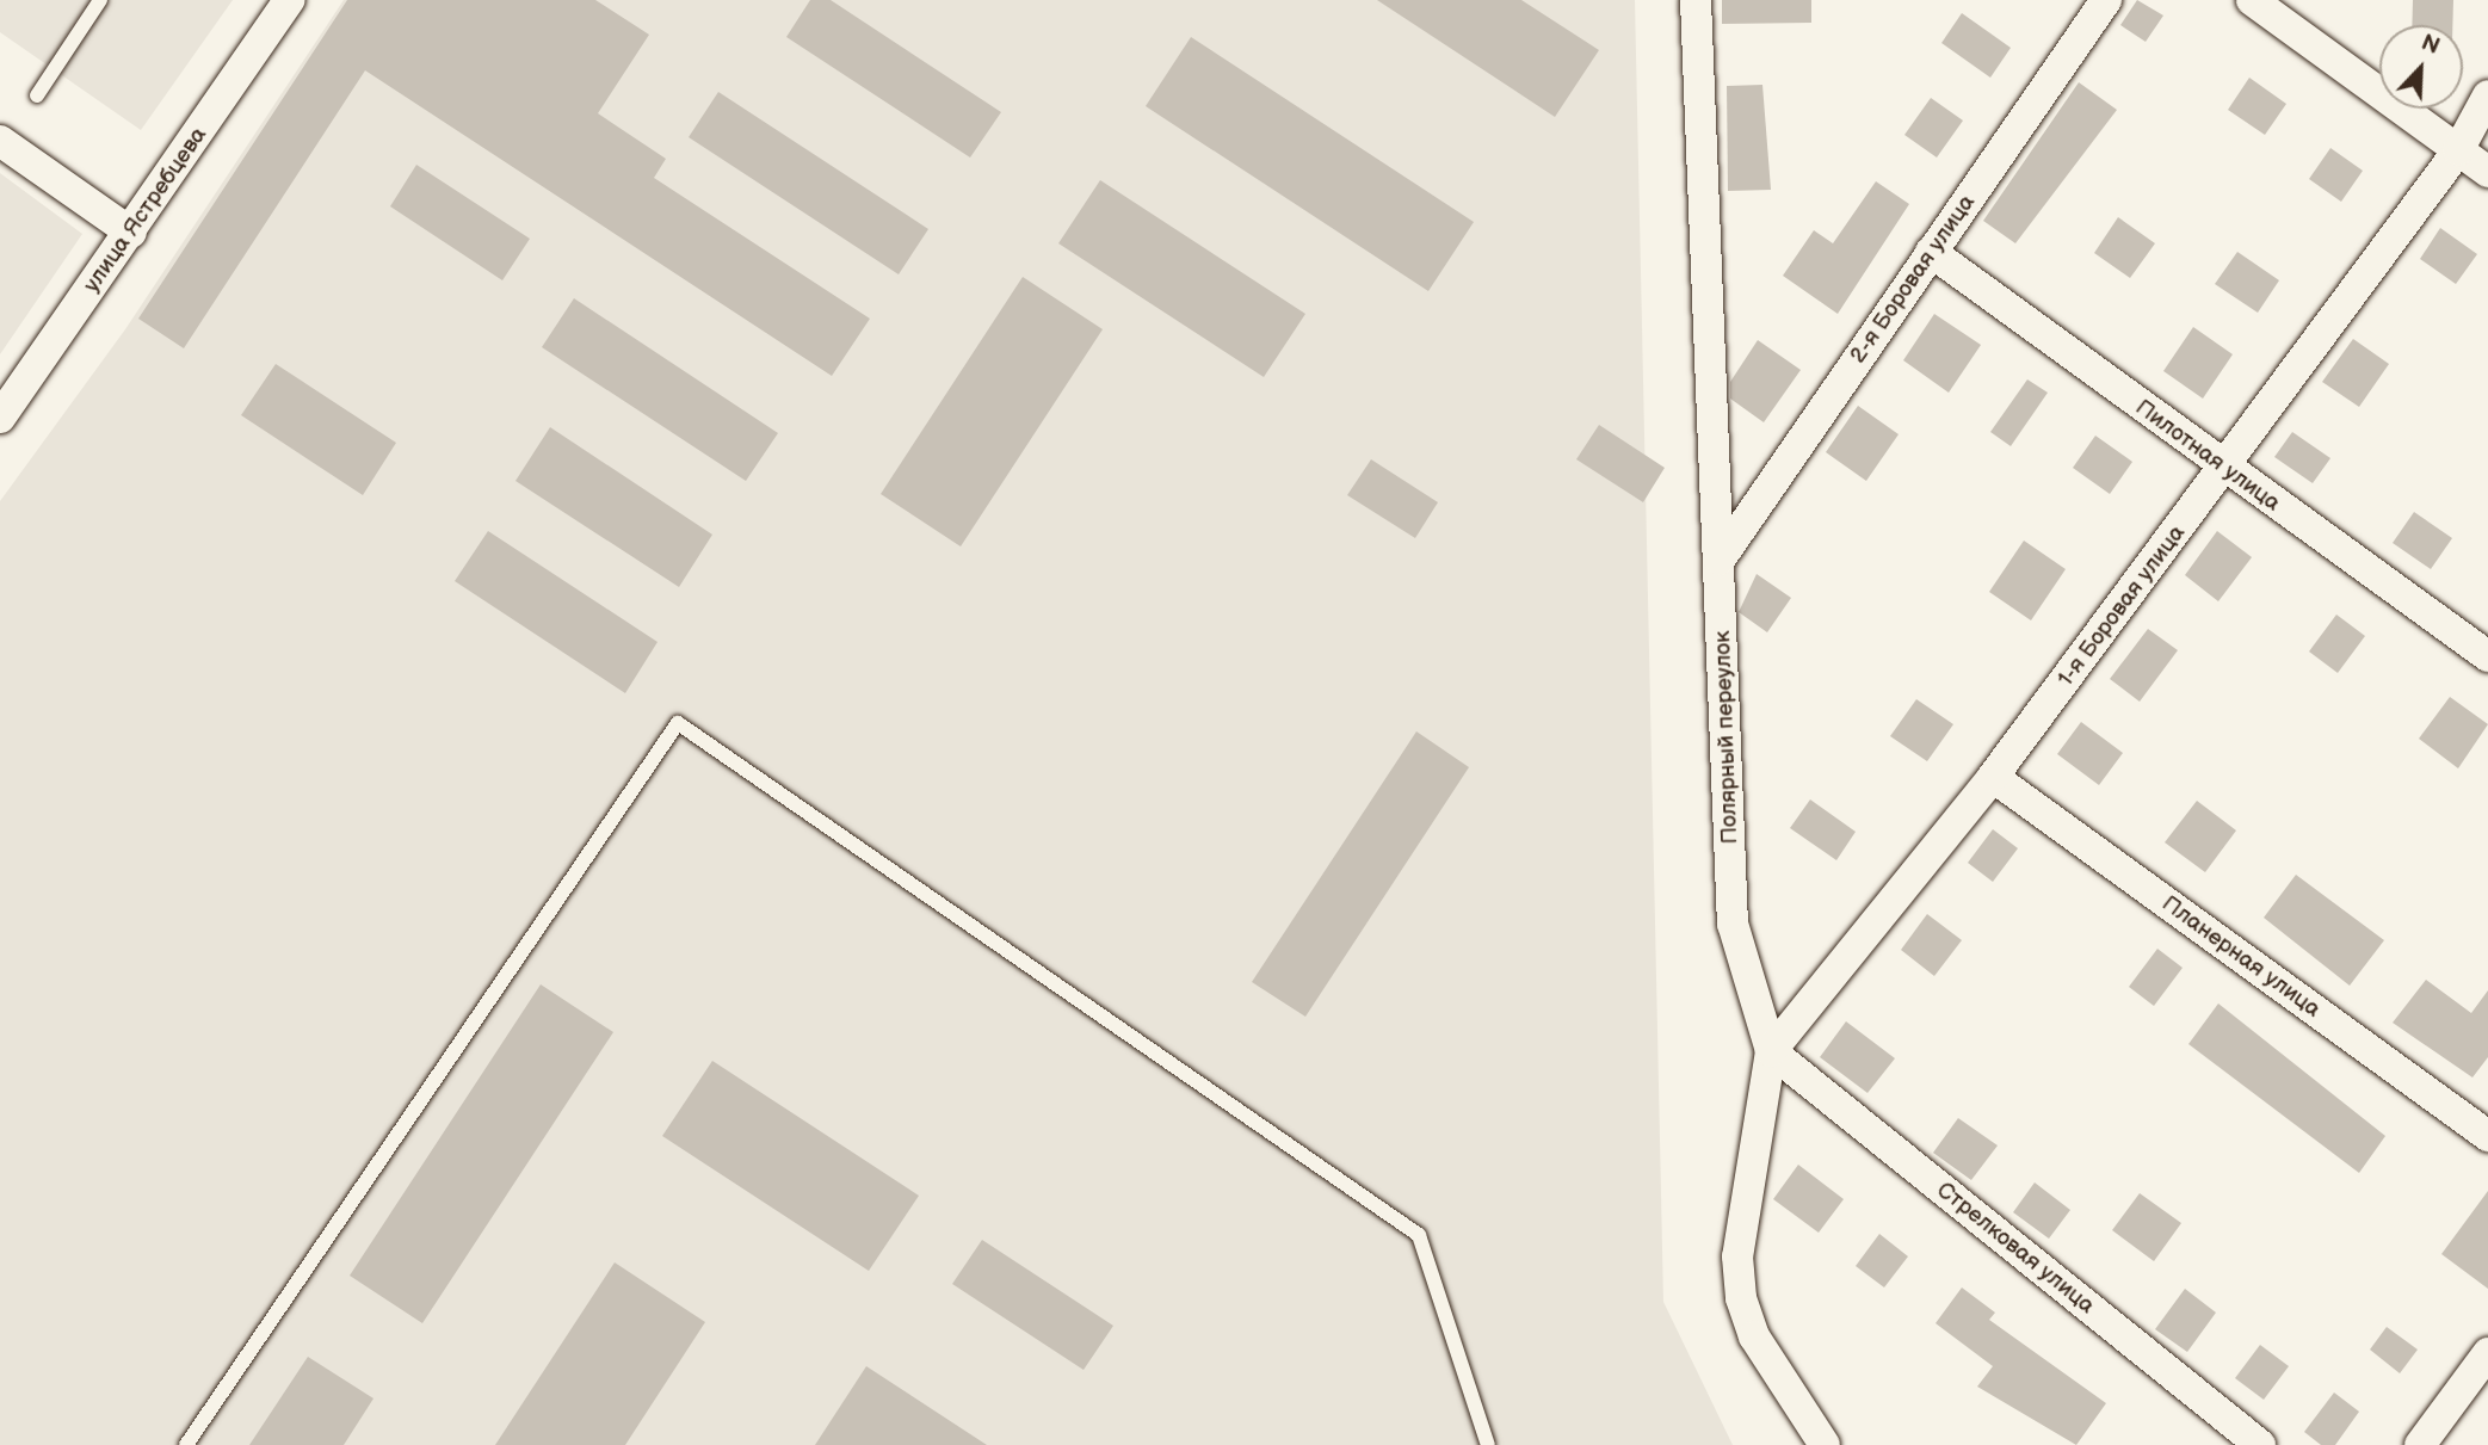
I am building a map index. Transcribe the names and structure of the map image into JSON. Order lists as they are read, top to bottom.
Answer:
{
  "streets": {
    "street": [
      "улица Ястребцева",
      "2-я Боровая улица",
      "Пилотная улица",
      "1-я Боровая улица",
      "Полярный переулок",
      "Планерная улица",
      "Стрелковая улица"
    ]
  },
  "crossings": [
    ["2-я Боровая улица", "Пилотная улица"],
    ["2-я Боровая улица", "Полярный переулок"],
    ["Пилотная улица", "1-я Боровая улица"],
    ["1-я Боровая улица", "Полярный переулок"],
    ["1-я Боровая улица", "Планерная улица"],
    ["1-я Боровая улица", "Стрелковая улица"],
    ["Полярный переулок", "Стрелковая улица"]
  ],
  "north": "top right"
}
